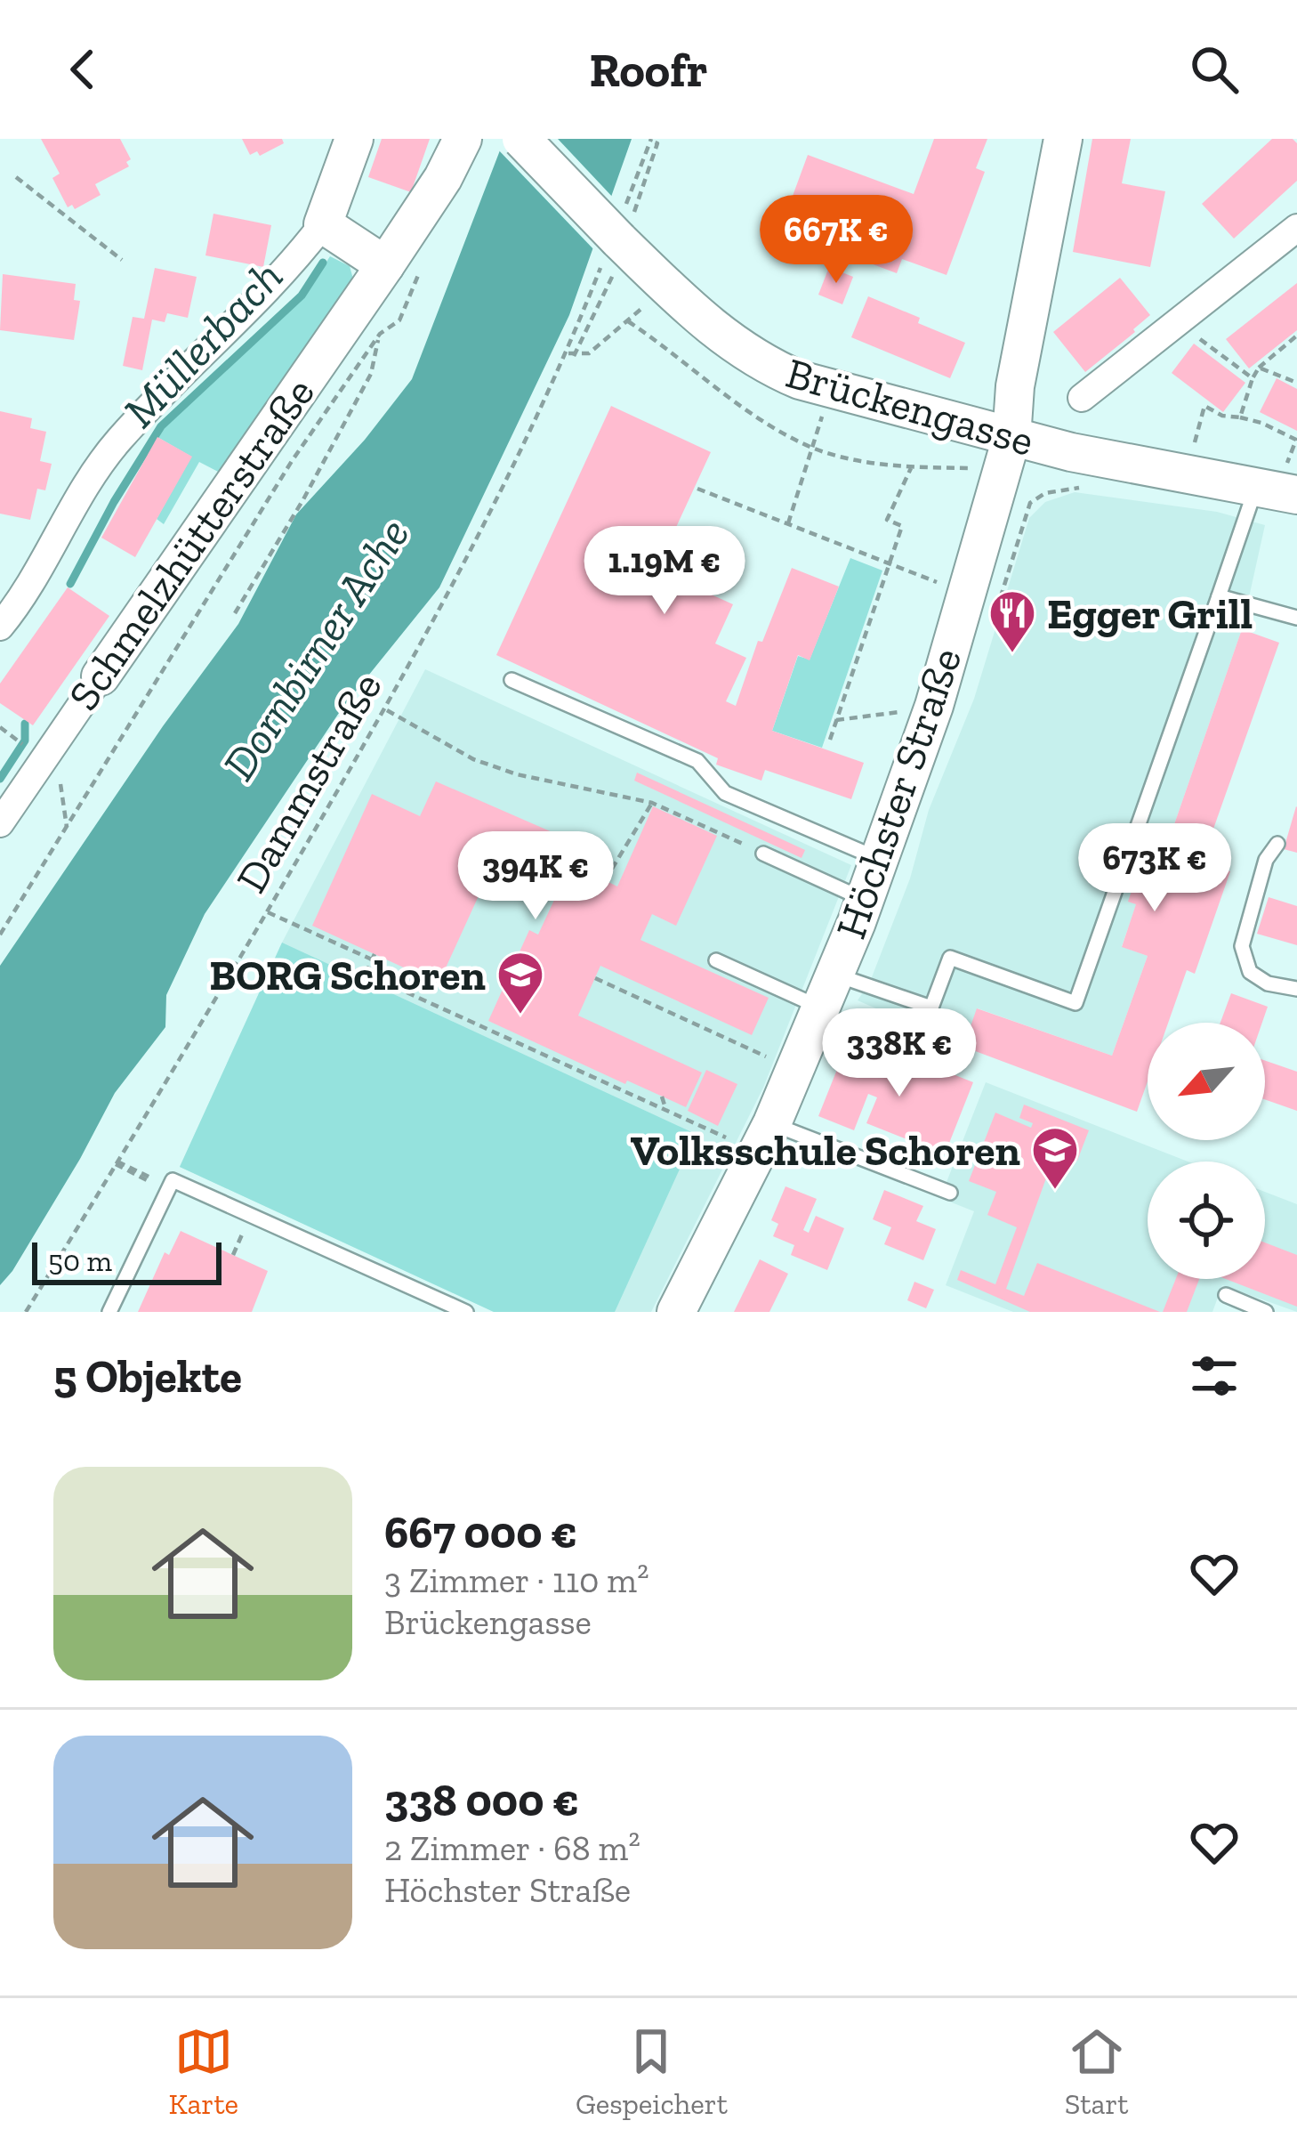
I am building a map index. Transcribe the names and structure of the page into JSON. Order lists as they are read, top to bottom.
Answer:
{
  "streets": {
    "street": ["Brückengasse", "Schmelzhütterstraße", "Höchster Straße"],
    "path": ["Dammstraße"]
  },
  "crossings": [
    ["Brückengasse", "Dammstraße"],
    ["Brückengasse", "Höchster Straße"]
  ],
  "water": ["Müllerbach", "Dornbirner Ache"],
  "places": {
    "restaurant": ["Egger Grill"],
    "school or university": ["BORG Schoren", "Volksschule Schoren"]
  },
  "scale_bar": "50 m",
  "north": "bottom left",
  "page": {
    "header": "Roofr",
    "price": [
      "667K €",
      "1.19M €",
      "673K €",
      "394K €",
      "338K €"
    ],
    "scale": "50 m",
    "heading": "5 Objekte",
    "list": [
      {
        "name": "667 000 €",
        "note": "3 Zimmer · 110 m² · Brückengasse"
      },
      {
        "name": "338 000 €",
        "note": "2 Zimmer · 68 m² · Höchster Straße"
      }
    ],
    "tabs": ["Karte", "Gespeichert", "Start"]
  }
}
